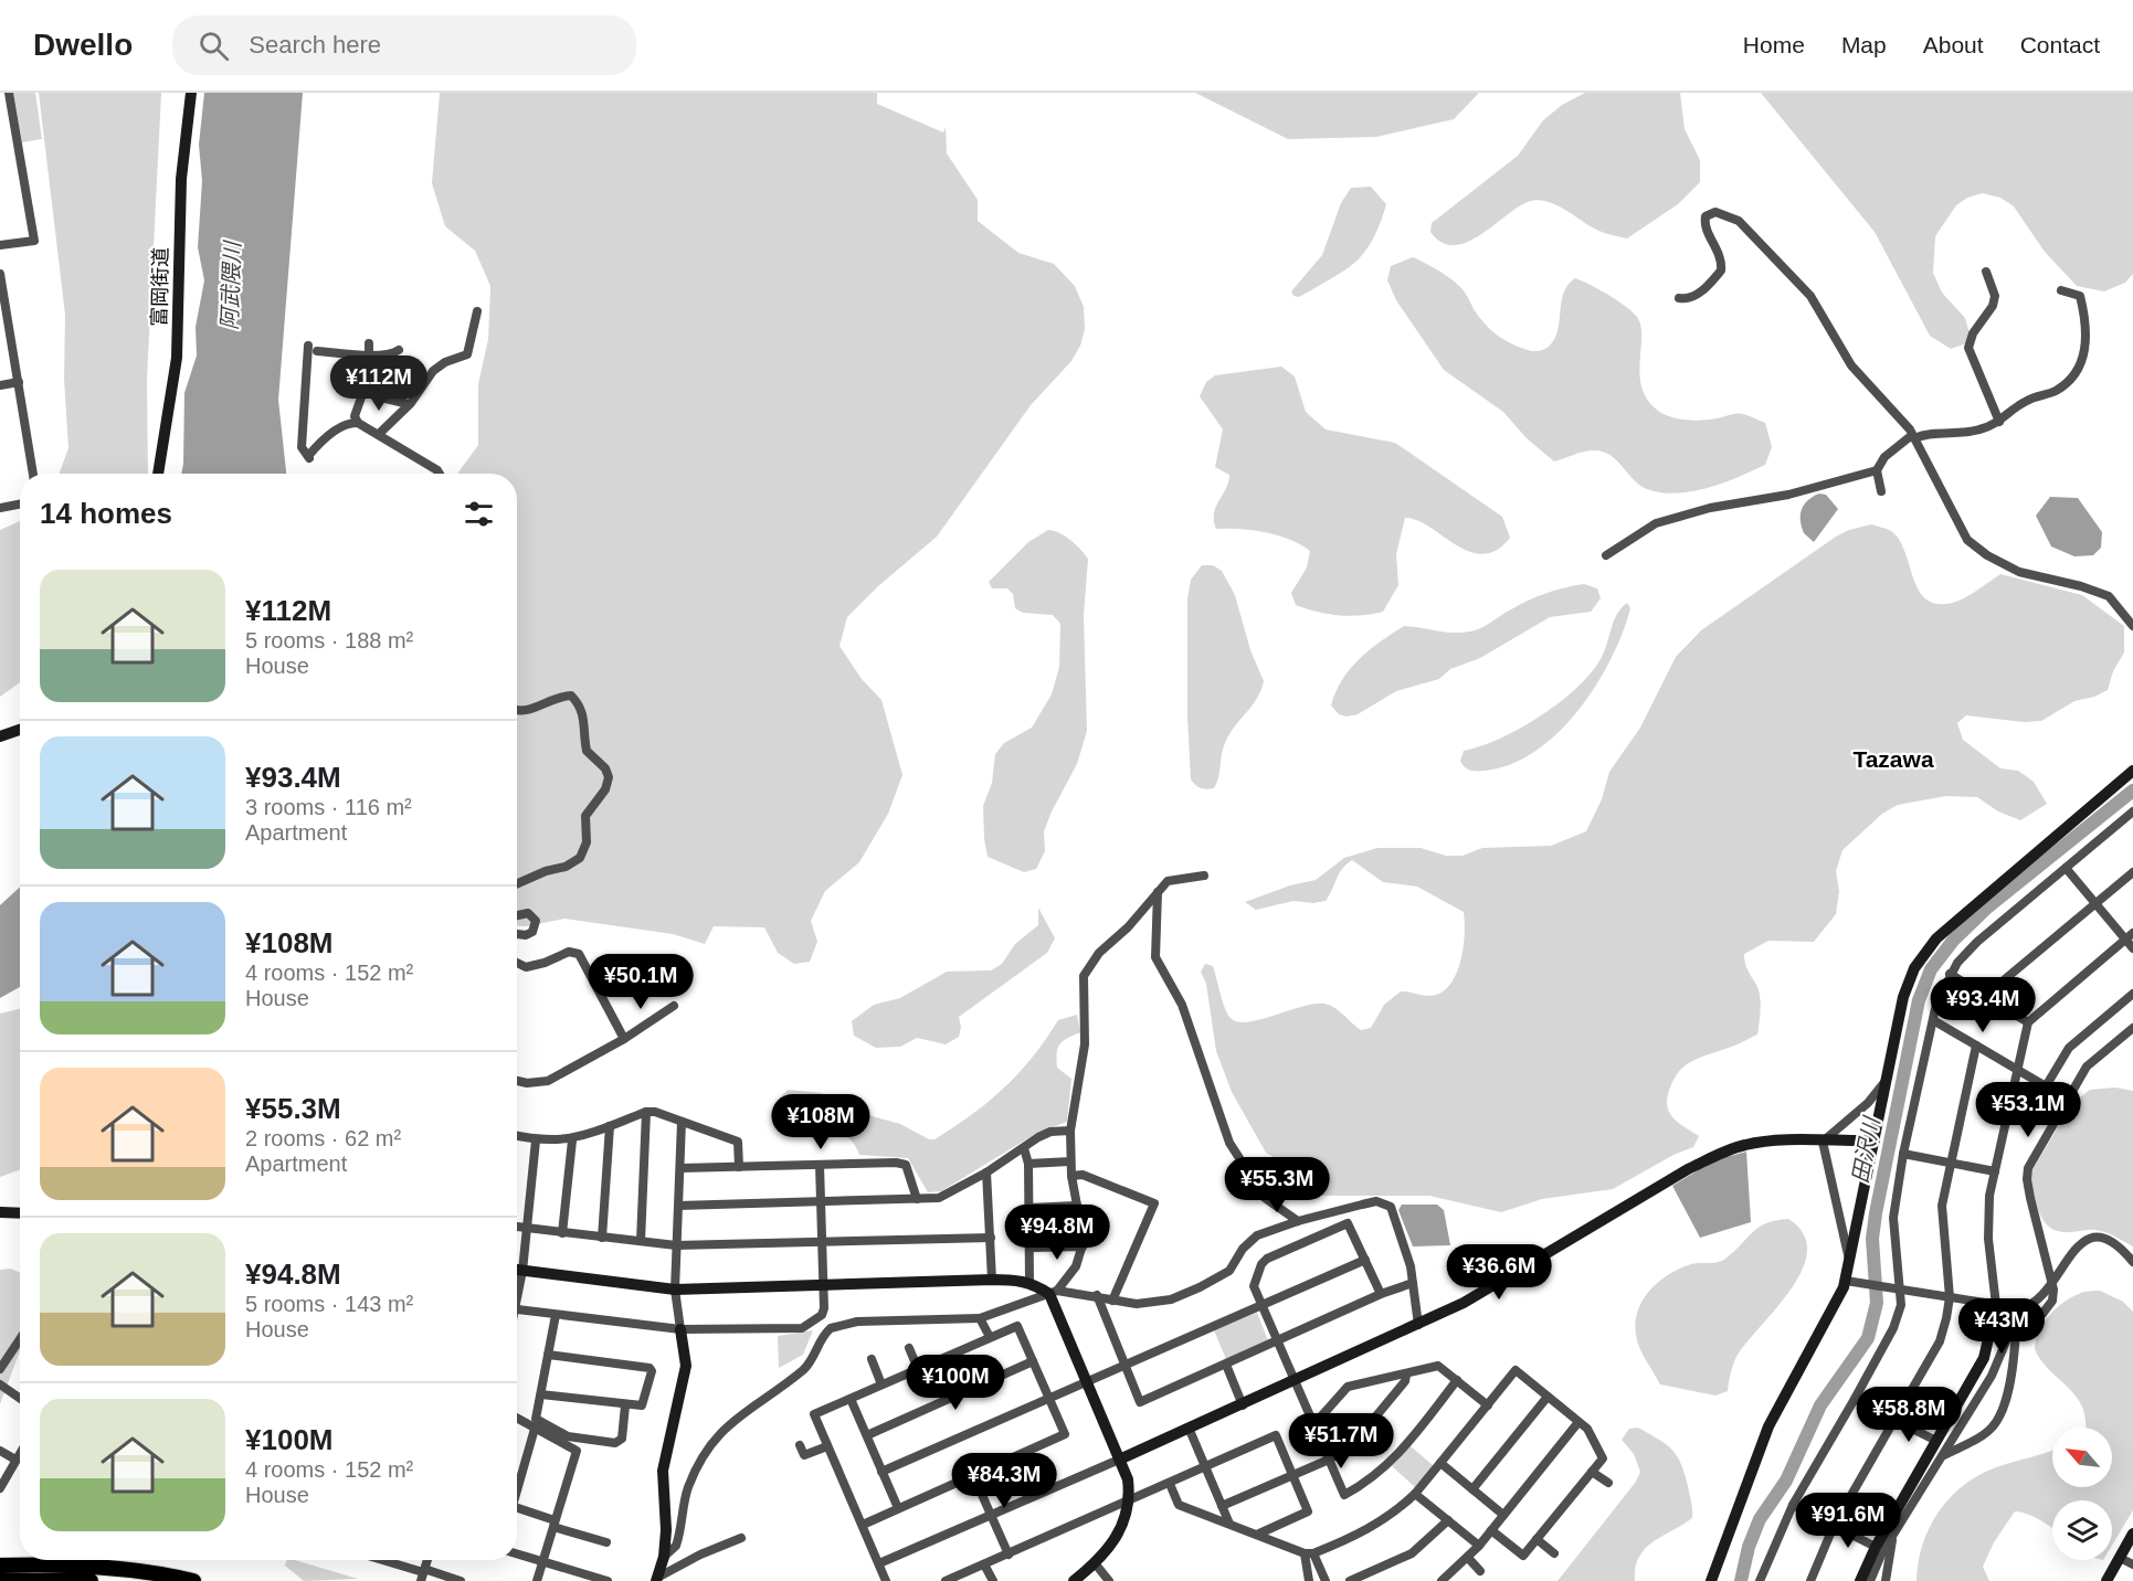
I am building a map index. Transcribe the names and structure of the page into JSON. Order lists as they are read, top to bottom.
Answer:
{
  "streets": {
    "street": ["富岡街道"]
  },
  "districts": ["Tazawa"],
  "water": ["阿武隈川", "田沢川"],
  "north": "top left",
  "page": {
    "header": "Dwello",
    "search": "Search here",
    "nav": [
      "Home",
      "Map",
      "About",
      "Contact"
    ],
    "price": [
      "¥112M",
      "¥50.1M",
      "¥93.4M",
      "¥53.1M",
      "¥108M",
      "¥55.3M",
      "¥94.8M",
      "¥36.6M",
      "¥43M",
      "¥100M",
      "¥58.8M",
      "¥51.7M",
      "¥84.3M",
      "¥91.6M"
    ],
    "heading": "14 homes",
    "list": [
      {
        "name": "¥112M",
        "note": "5 rooms · 188 m² · House"
      },
      {
        "name": "¥93.4M",
        "note": "3 rooms · 116 m² · Apartment"
      },
      {
        "name": "¥108M",
        "note": "4 rooms · 152 m² · House"
      },
      {
        "name": "¥55.3M",
        "note": "2 rooms · 62 m² · Apartment"
      },
      {
        "name": "¥94.8M",
        "note": "5 rooms · 143 m² · House"
      },
      {
        "name": "¥100M",
        "note": "4 rooms · 152 m² · House"
      }
    ]
  }
}
